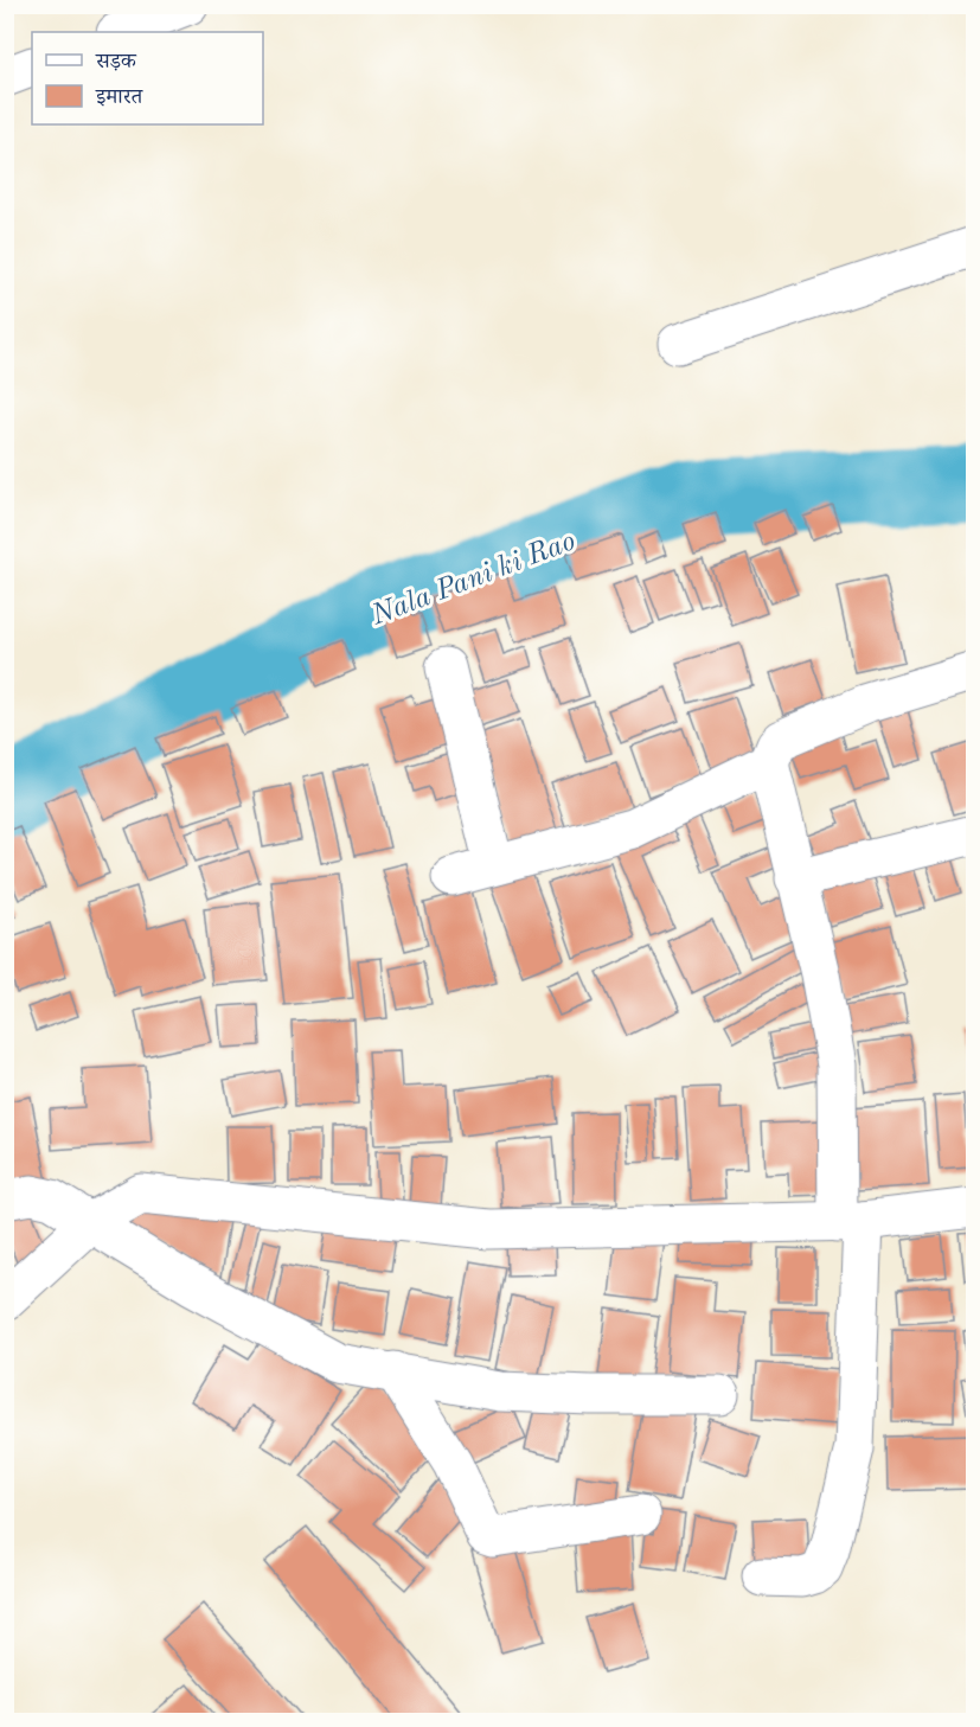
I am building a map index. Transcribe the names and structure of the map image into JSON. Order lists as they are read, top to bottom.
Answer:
{
  "water": ["Nala Pani ki Rao"],
  "legend": ["सड़क", "इमारत"]
}
